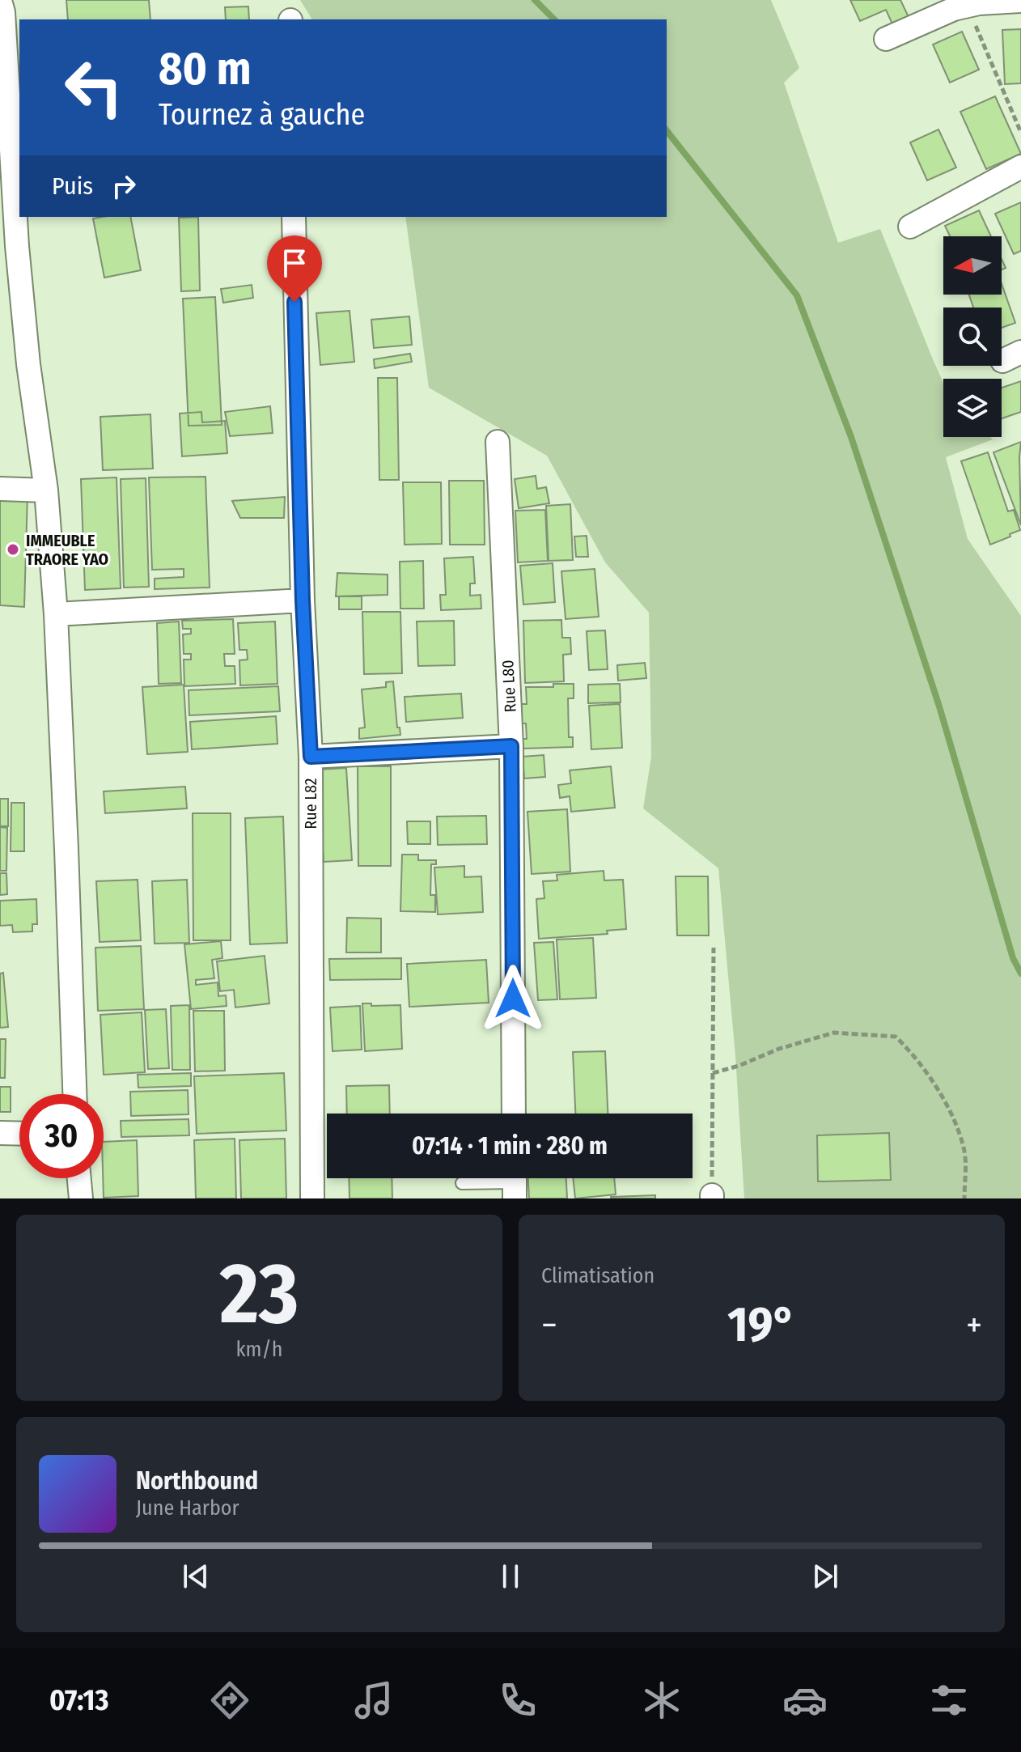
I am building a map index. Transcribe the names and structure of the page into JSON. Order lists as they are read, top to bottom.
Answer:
{
  "streets": {
    "street": ["Rue L80", "Rue L82"]
  },
  "places": ["IMMEUBLE TRAORE YAO"],
  "north": "left",
  "page": {
    "turn": ["80 m", "Tournez à gauche"],
    "then": "Puis",
    "limit": "30",
    "trip": "07:14 · 1 min · 280 m",
    "tile": [
      ["23", "km/h"],
      "Climatisation"
    ],
    "heat": ["−", "19°", "+"],
    "song": ["Northbound", "June Harbor"],
    "tabs": "07:13"
  }
}
